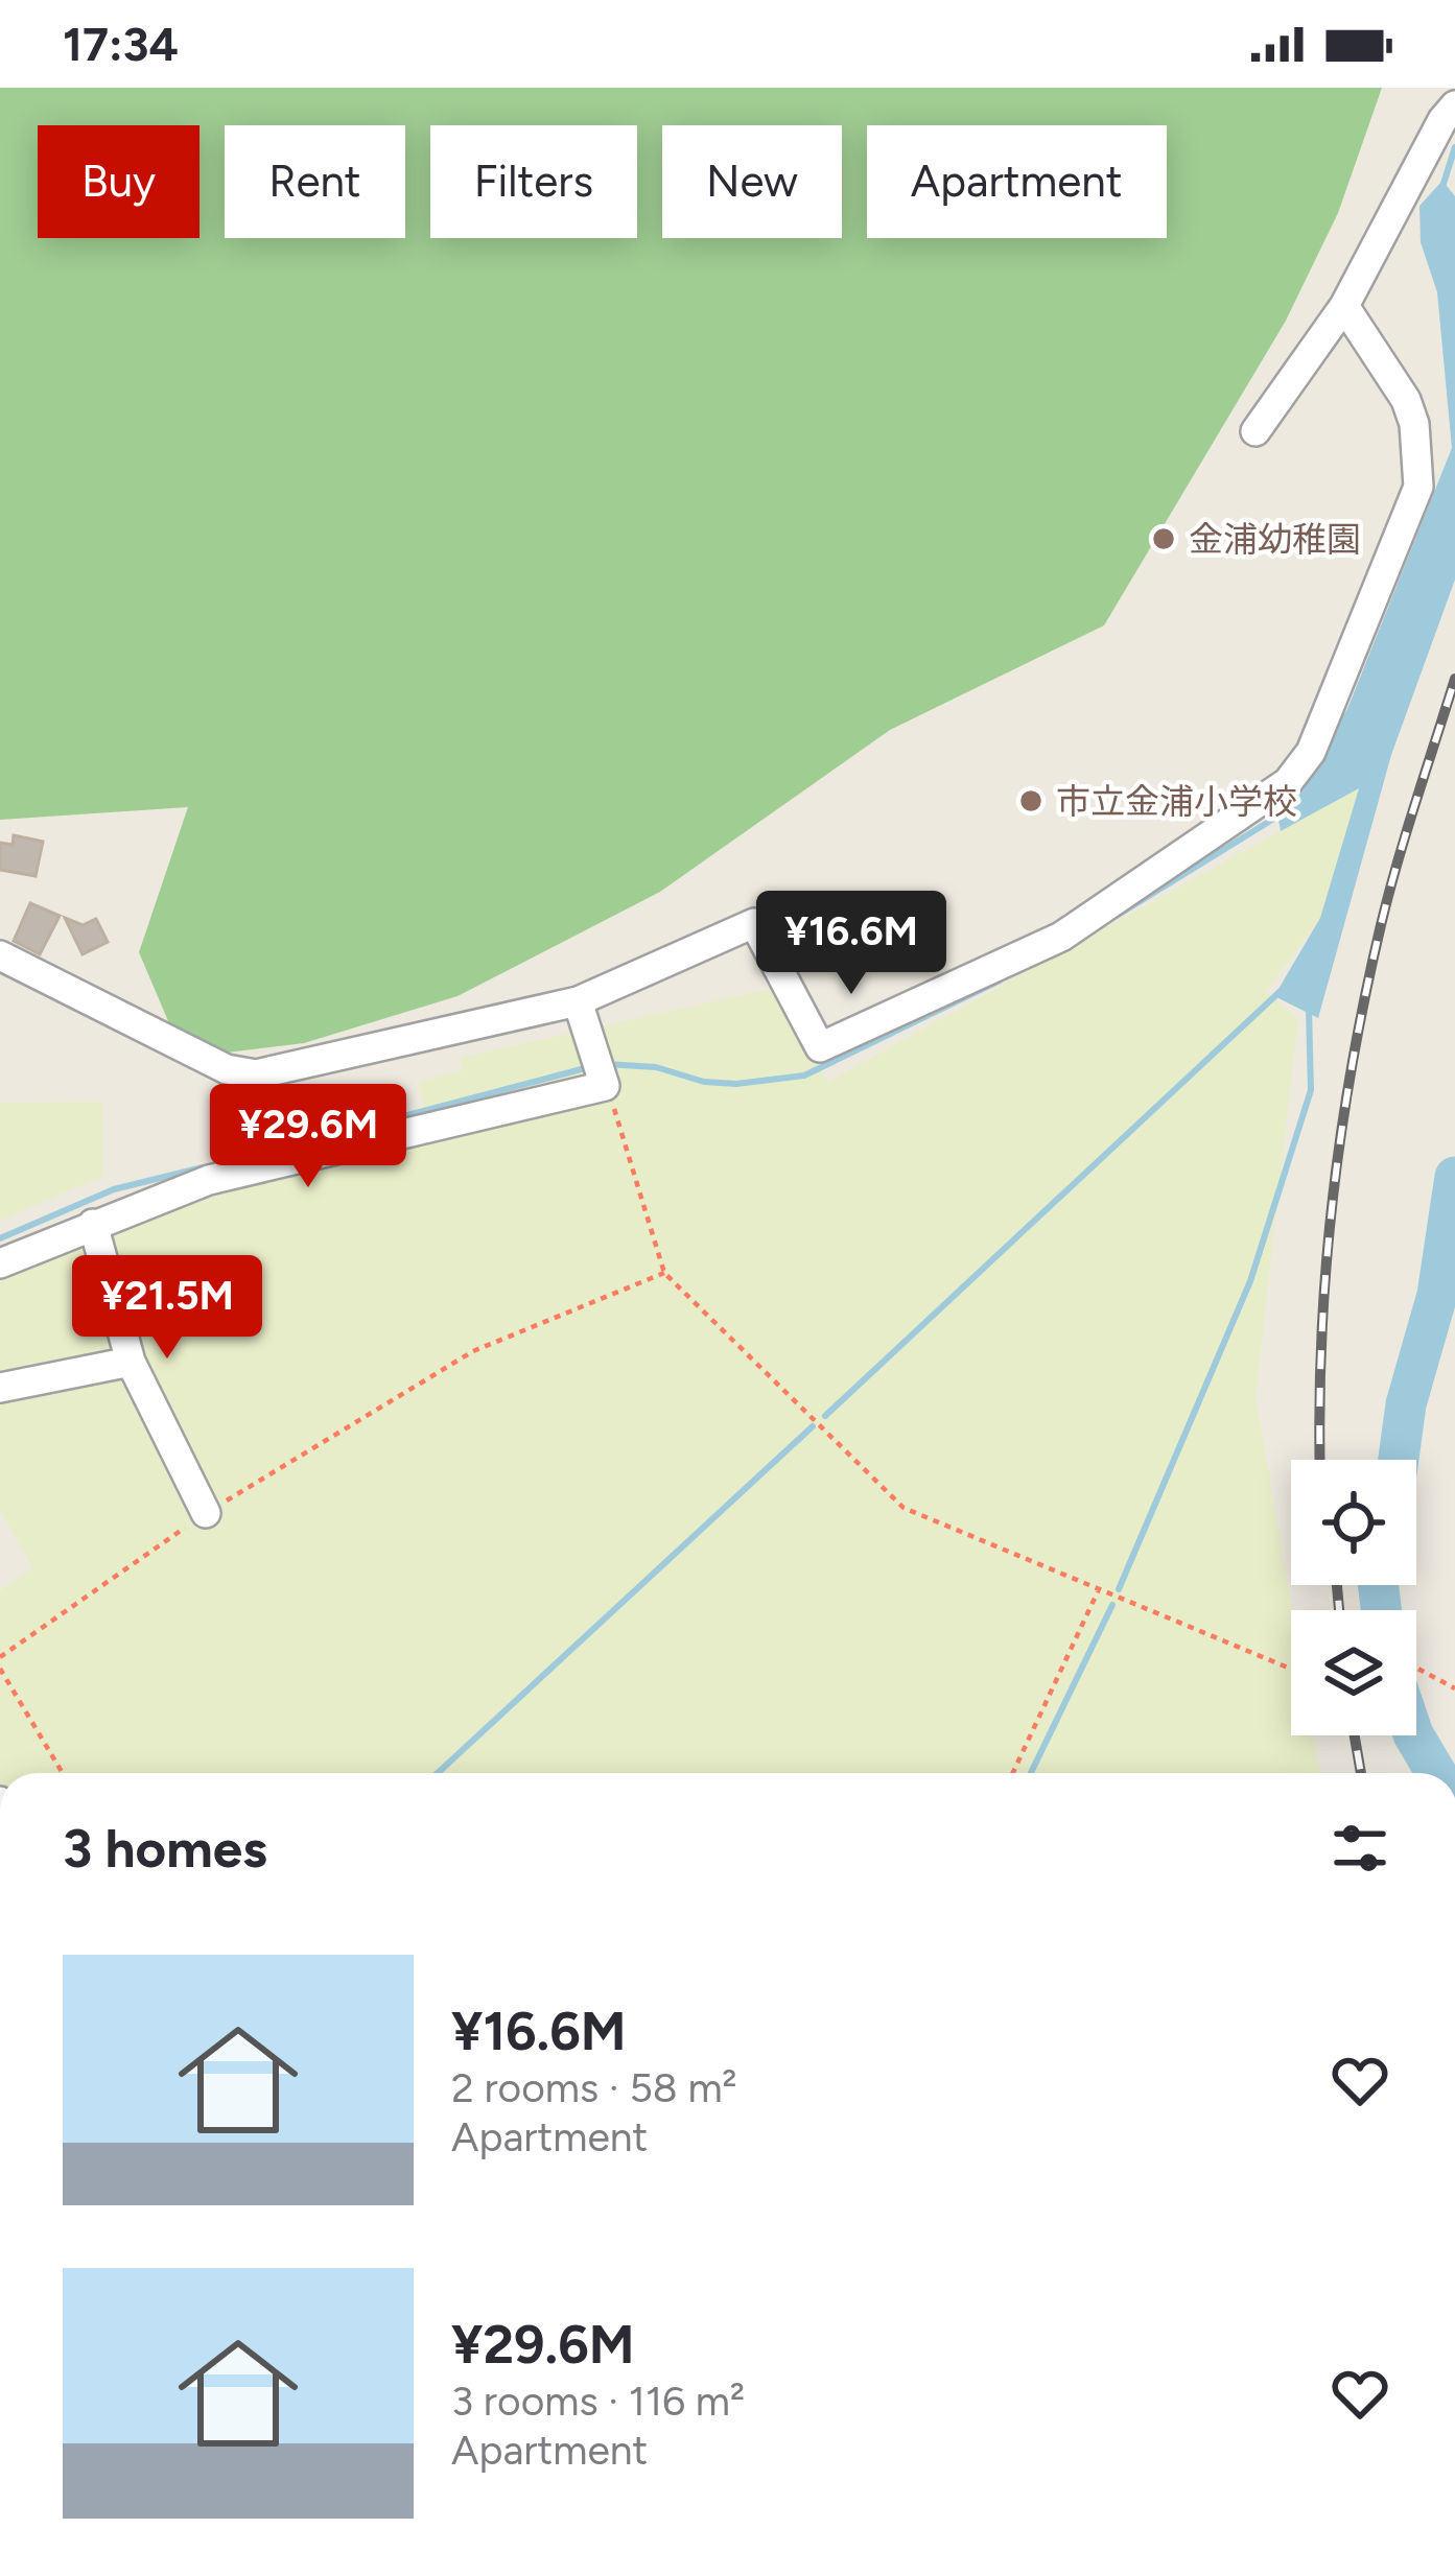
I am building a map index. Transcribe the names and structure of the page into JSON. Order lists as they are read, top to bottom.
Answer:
{
  "places": ["金浦幼稚園", "市立金浦小学校"],
  "page": {
    "status": "17:34",
    "chip": [
      "Buy",
      "Rent",
      "Filters",
      "New",
      "Apartment"
    ],
    "price": ["¥16.6M", "¥29.6M", "¥21.5M"],
    "heading": "3 homes",
    "list": [
      {
        "name": "¥16.6M",
        "note": "2 rooms · 58 m² · Apartment"
      },
      {
        "name": "¥29.6M",
        "note": "3 rooms · 116 m² · Apartment"
      }
    ]
  }
}
